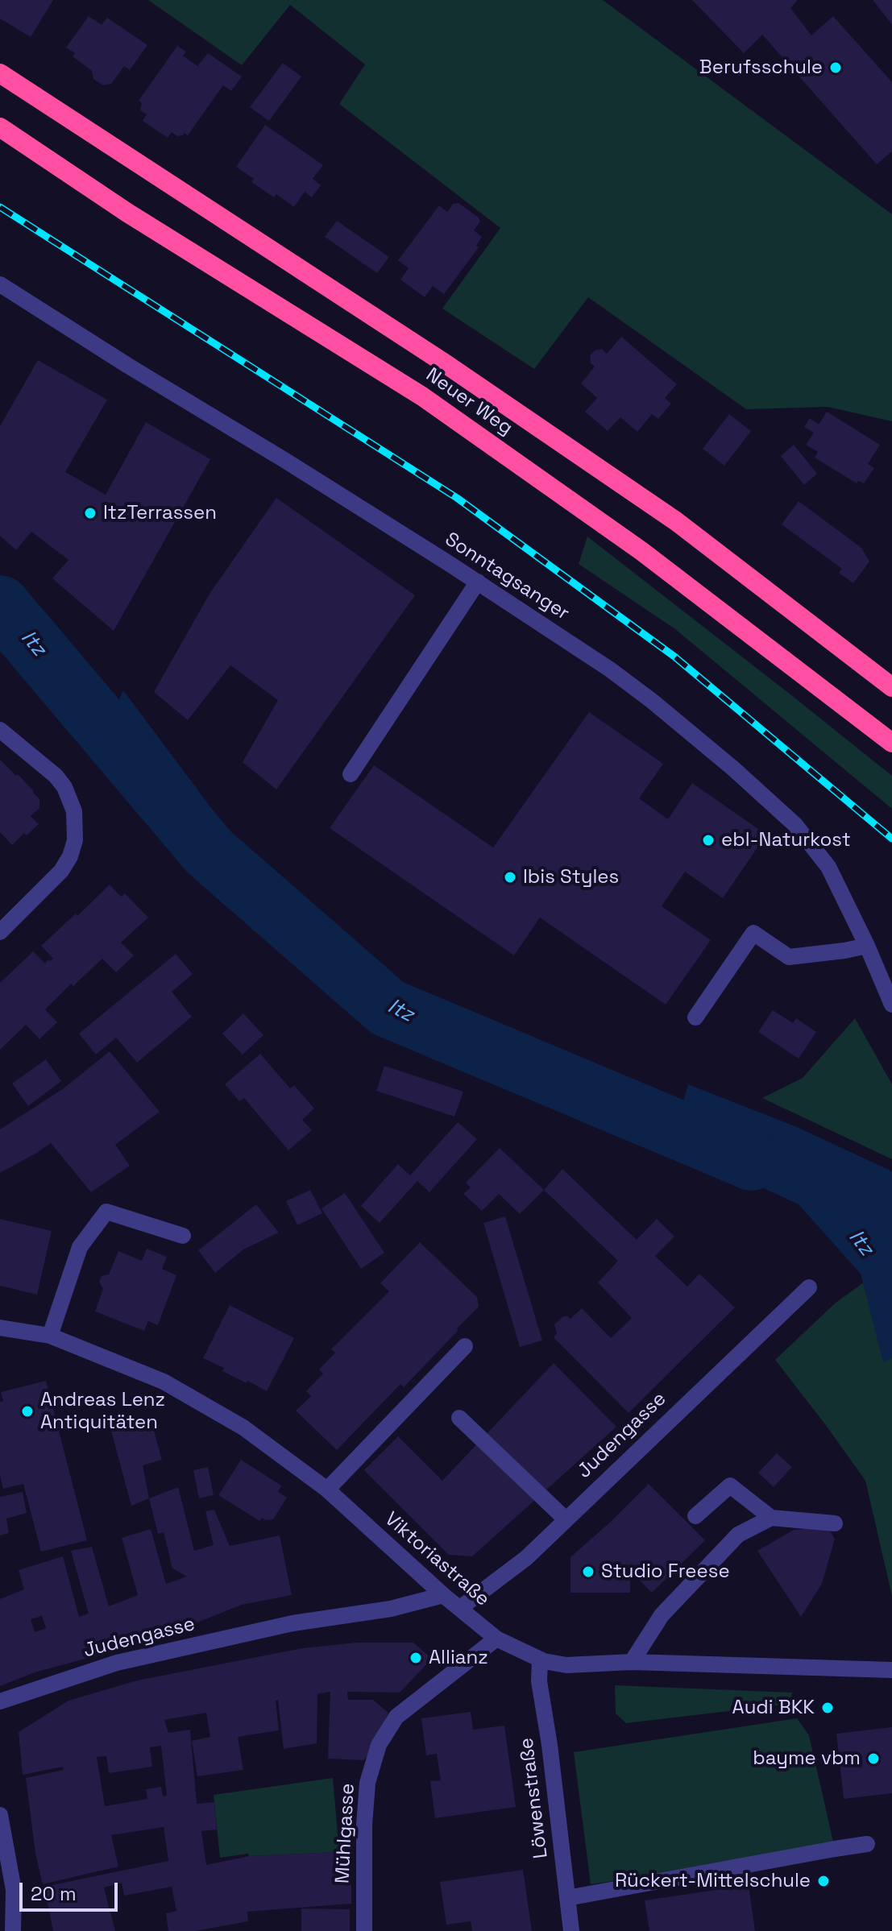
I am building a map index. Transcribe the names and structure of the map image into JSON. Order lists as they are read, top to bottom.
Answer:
{
  "streets": {
    "highway": ["Neuer Weg"],
    "street": [
      "Sonntagsanger",
      "Judengasse",
      "Viktoriastraße",
      "Löwenstraße",
      "Mühlgasse"
    ]
  },
  "crossings": [
    ["Judengasse", "Viktoriastraße"],
    ["Viktoriastraße", "Löwenstraße"],
    ["Viktoriastraße", "Mühlgasse"]
  ],
  "water": ["Itz"],
  "places": [
    "Berufsschule",
    "ItzTerrassen",
    "ebl-Naturkost",
    "Ibis Styles",
    "Andreas Lenz Antiquitäten",
    "Studio Freese",
    "Allianz",
    "Audi BKK",
    "bayme vbm",
    "Rückert-Mittelschule"
  ],
  "scale_bar": "20 m"
}
